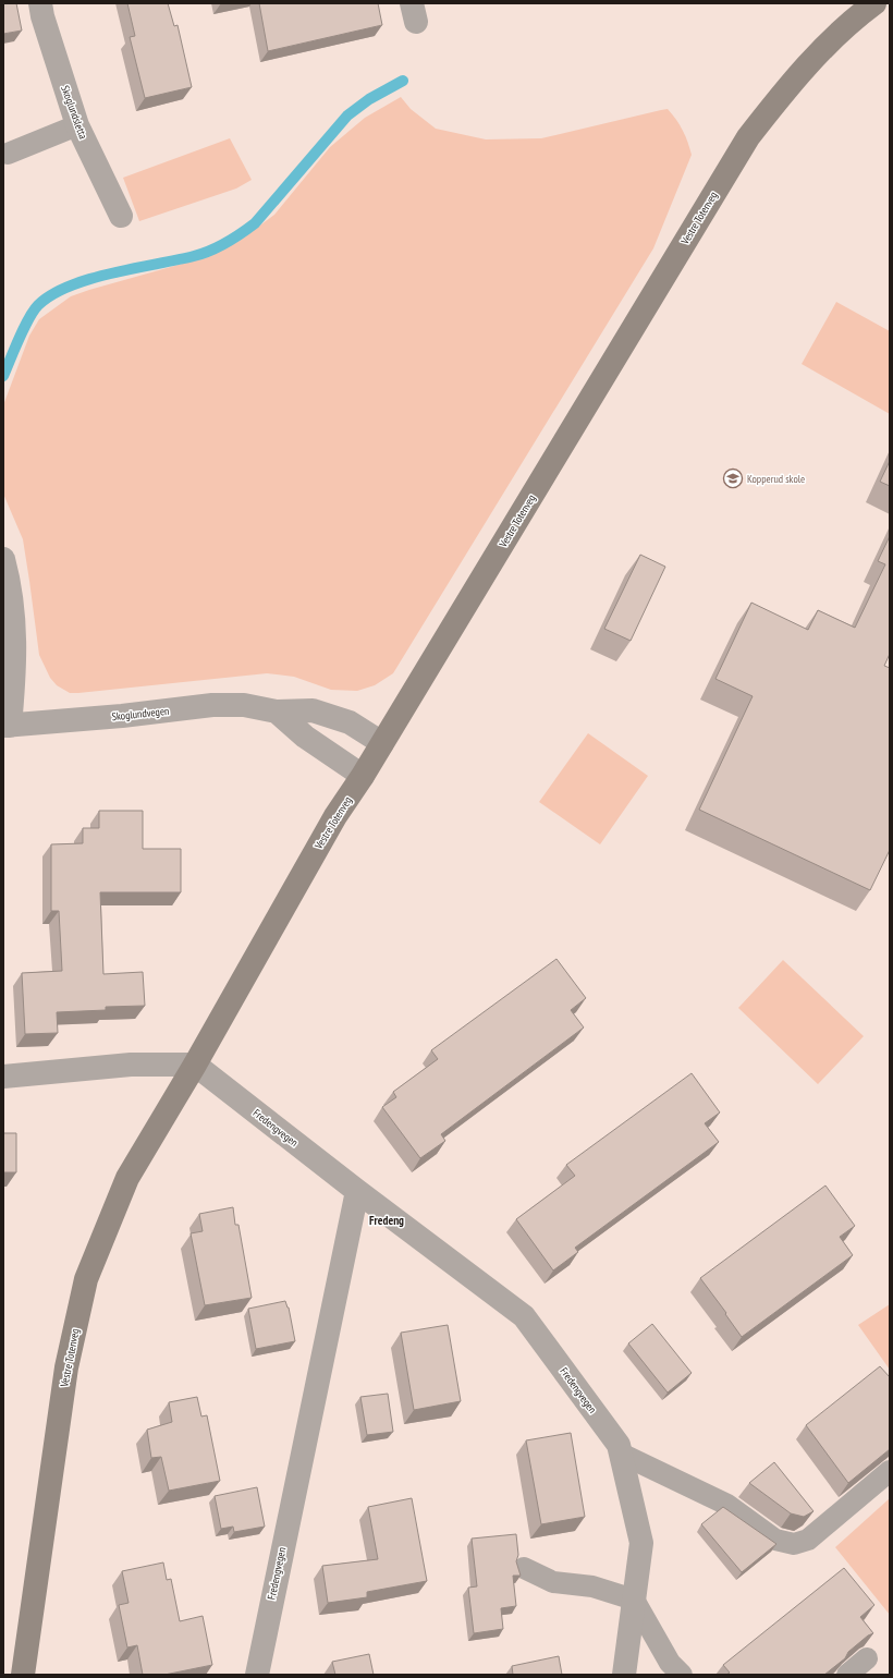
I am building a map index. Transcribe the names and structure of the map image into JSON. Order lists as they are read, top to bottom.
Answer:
{
  "streets": {
    "street": [
      "Skoglundsletta",
      "Vestre Totenveg",
      "Skoglundvegen",
      "Fredengvegen"
    ]
  },
  "crossings": [
    ["Vestre Totenveg", "Skoglundvegen"],
    ["Vestre Totenveg", "Fredengvegen"]
  ],
  "districts": ["Fredeng"],
  "places": {
    "school or university": ["Kopperud skole"]
  }
}
